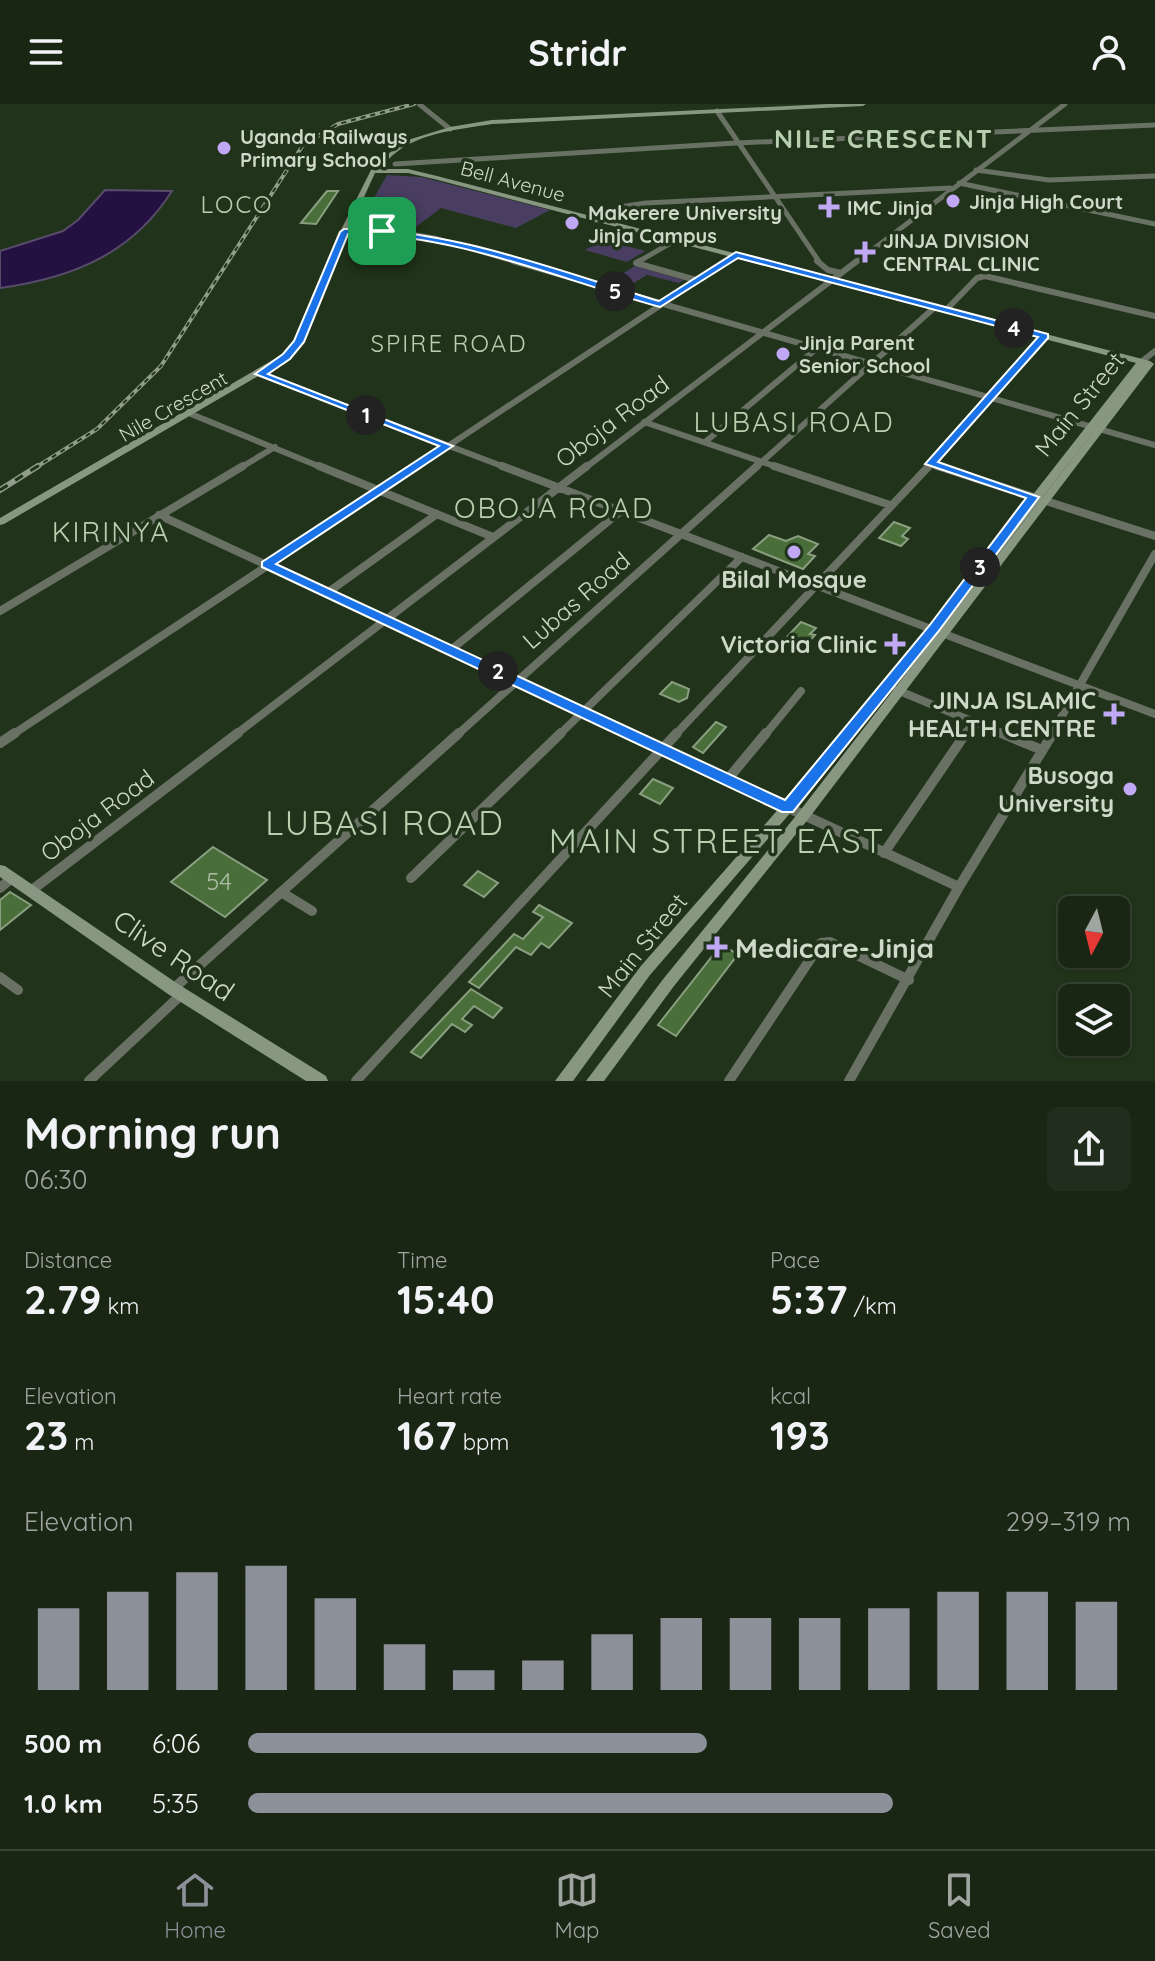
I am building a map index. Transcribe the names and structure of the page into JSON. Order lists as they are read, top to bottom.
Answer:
{
  "streets": {
    "street": [
      "Bell Avenue",
      "Main Street",
      "Nile Crescent",
      "Oboja Road",
      "Lubas Road",
      "Clive Road"
    ]
  },
  "crossings": [
    ["Bell Avenue", "Main Street"],
    ["Bell Avenue", "Nile Crescent"],
    ["Bell Avenue", "Oboja Road"],
    ["Bell Avenue", "Lubas Road"],
    ["Oboja Road", "Clive Road"],
    ["Lubas Road", "Clive Road"]
  ],
  "districts": [
    "NILE CRESCENT",
    "LOCO",
    "SPIRE ROAD",
    "LUBASI ROAD",
    "OBOJA ROAD",
    "KIRINYA",
    "LUBASI ROAD",
    "MAIN STREET EAST"
  ],
  "places": {
    "other": [
      "Uganda Railways Primary School",
      "Jinja High Court",
      "Makerere University Jinja Campus",
      "Jinja Parent Senior School",
      "Bilal Mosque",
      "Busoga University"
    ],
    "health": [
      "IMC Jinja",
      "JINJA DIVISION CENTRAL CLINIC",
      "Victoria Clinic",
      "JINJA ISLAMIC HEALTH CENTRE",
      "Medicare-Jinja"
    ]
  },
  "house_numbers": ["54"],
  "north": "bottom",
  "page": {
    "header": "Stridr",
    "pins": [
      "5",
      "4",
      "1",
      "3",
      "2"
    ],
    "heading": ["Morning run", "06:30"],
    "stats": [
      ["Distance", "2.79 km"],
      ["Time", "15:40"],
      ["Pace", "5:37 /km"],
      ["Elevation", "23 m"],
      ["Heart rate", "167 bpm"],
      ["kcal", "193"]
    ],
    "chart": ["Elevation", "299–319 m"],
    "list": [
      {
        "name": "500 m",
        "note": "6:06"
      },
      {
        "name": "1.0 km",
        "note": "5:35"
      }
    ],
    "tabs": ["Home", "Map", "Saved"]
  }
}
